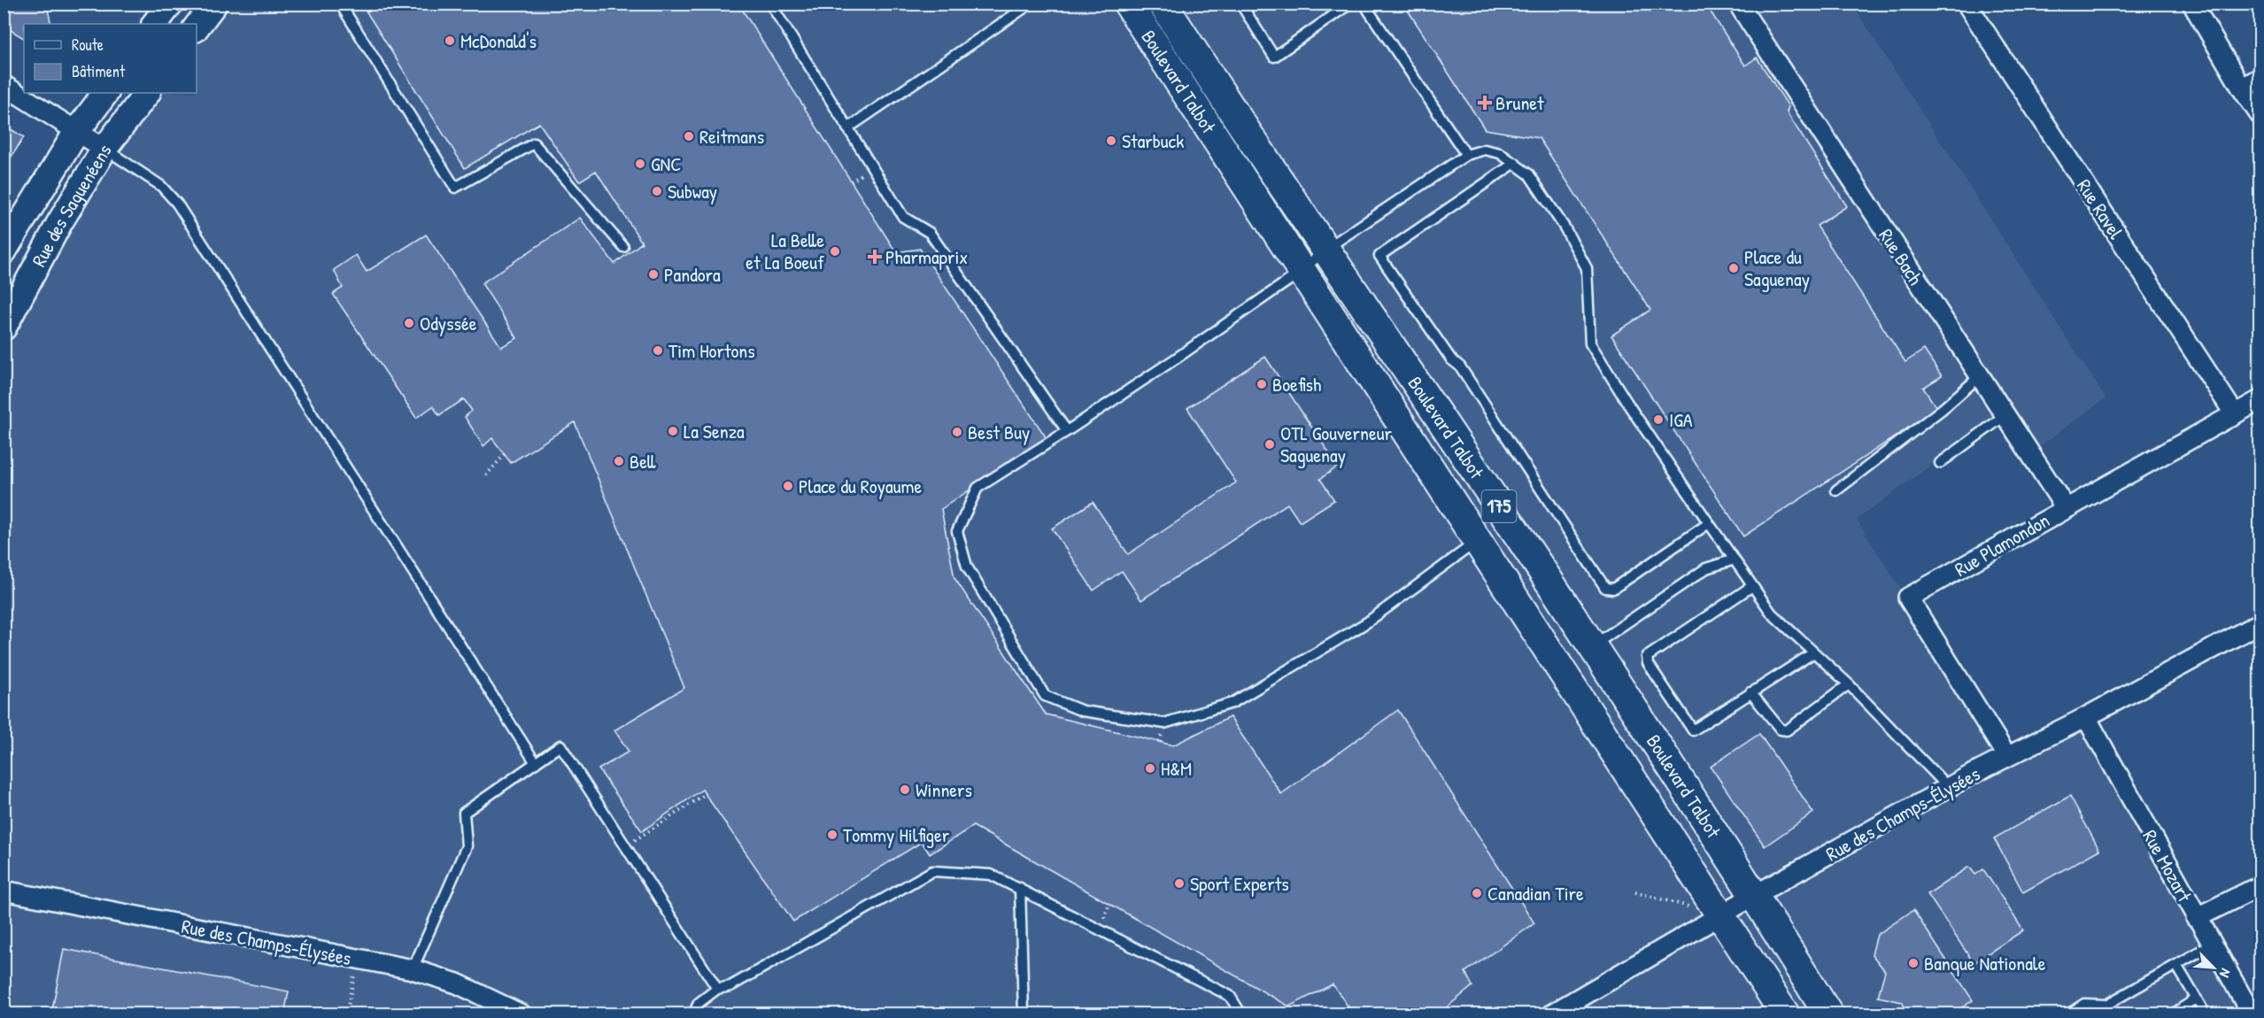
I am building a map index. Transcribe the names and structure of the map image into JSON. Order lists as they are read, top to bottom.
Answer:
{
  "streets": {
    "main road": ["Boulevard Talbot", "175"],
    "street": [
      "Rue des Saguenéens",
      "Rue Ravel",
      "Rue Bach",
      "Rue Plamondon",
      "Rue des Champs-Élysées",
      "Rue Mozart"
    ]
  },
  "crossings": [
    ["Boulevard Talbot", "Rue des Champs-Élysées"],
    ["Rue Ravel", "Rue Plamondon"],
    ["Rue Bach", "Rue Plamondon"],
    ["Rue Plamondon", "Rue des Champs-Élysées"],
    ["Rue des Champs-Élysées", "Rue Mozart"]
  ],
  "places": {
    "other": [
      "McDonald's",
      "Reitmans",
      "Starbuck",
      "GNC",
      "Subway",
      "La Belle et La Boeuf",
      "Place du Saguenay",
      "Pandora",
      "Odyssée",
      "Tim Hortons",
      "Boefish",
      "IGA",
      "La Senza",
      "Best Buy",
      "OTL Gouverneur Saguenay",
      "Bell",
      "Place du Royaume",
      "H&M",
      "Winners",
      "Tommy Hilfiger",
      "Sport Experts",
      "Canadian Tire",
      "Banque Nationale"
    ],
    "health": ["Brunet", "Pharmaprix"]
  },
  "legend": ["Route", "Bâtiment"],
  "north": "bottom right"
}
